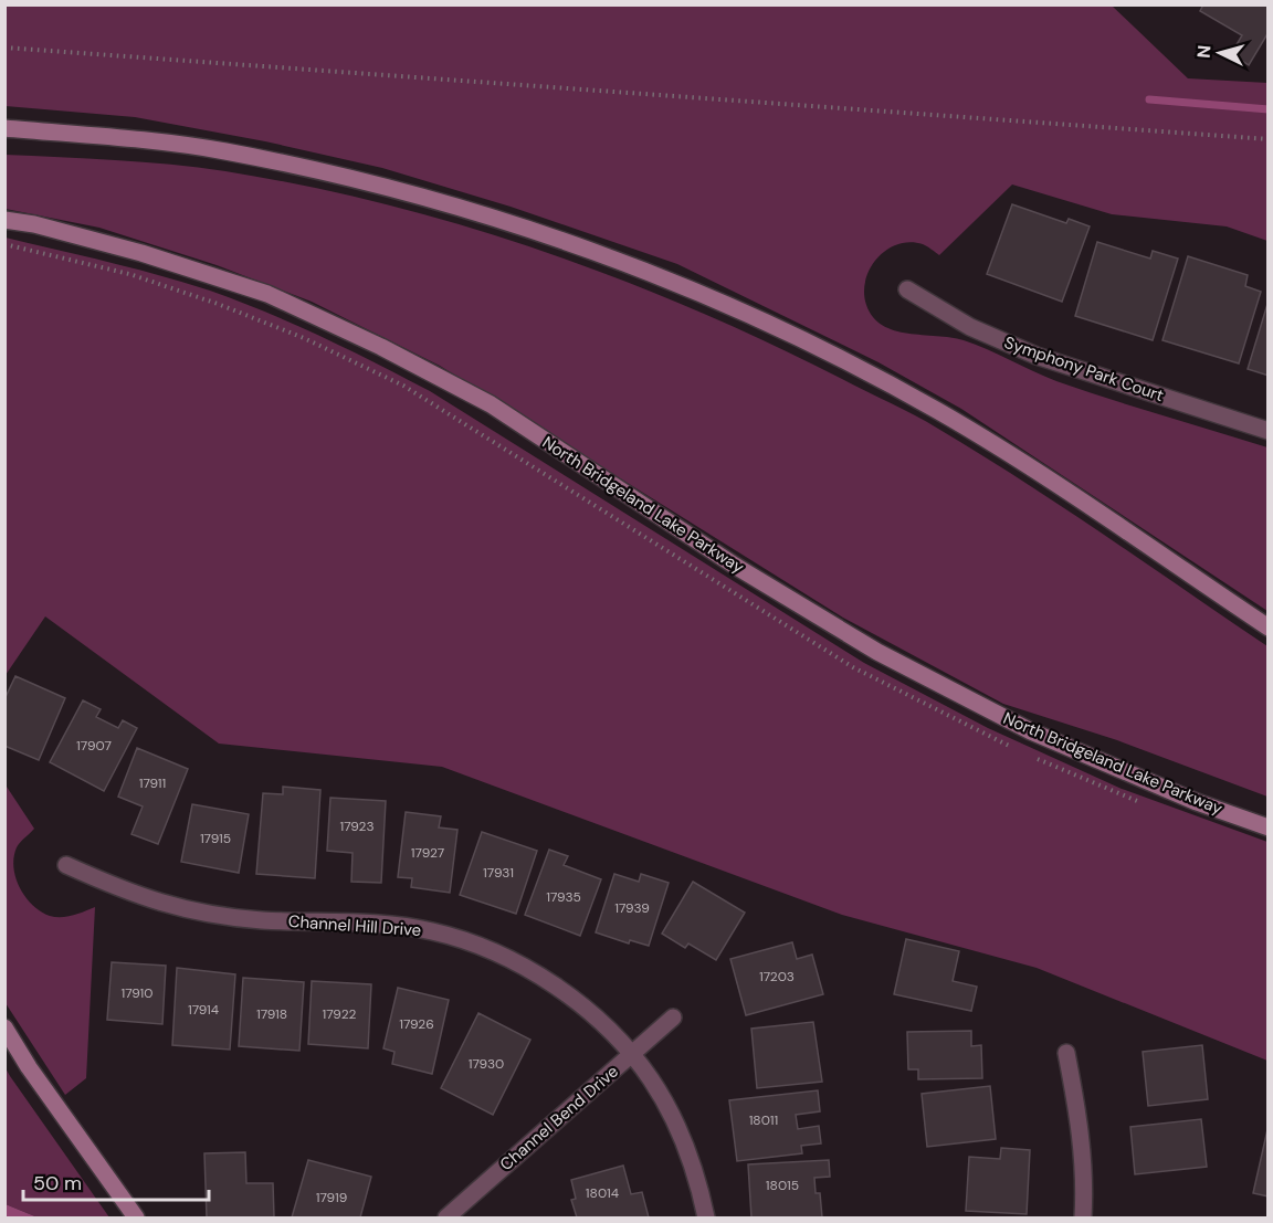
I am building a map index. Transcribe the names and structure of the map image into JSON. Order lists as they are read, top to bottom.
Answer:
{
  "streets": {
    "main road": ["North Bridgeland Lake Parkway"],
    "street": ["Symphony Park Court", "Channel Hill Drive", "Channel Bend Drive"]
  },
  "crossings": [
    ["Channel Hill Drive", "Channel Bend Drive"]
  ],
  "house_numbers": [
    "17907",
    "17911",
    "17923",
    "17915",
    "17927",
    "17931",
    "17935",
    "17939",
    "17203",
    "17910",
    "17914",
    "17918",
    "17922",
    "17926",
    "17930",
    "18011",
    "18015",
    "18014",
    "17919"
  ],
  "scale_bar": "50 m",
  "north": "left"
}
